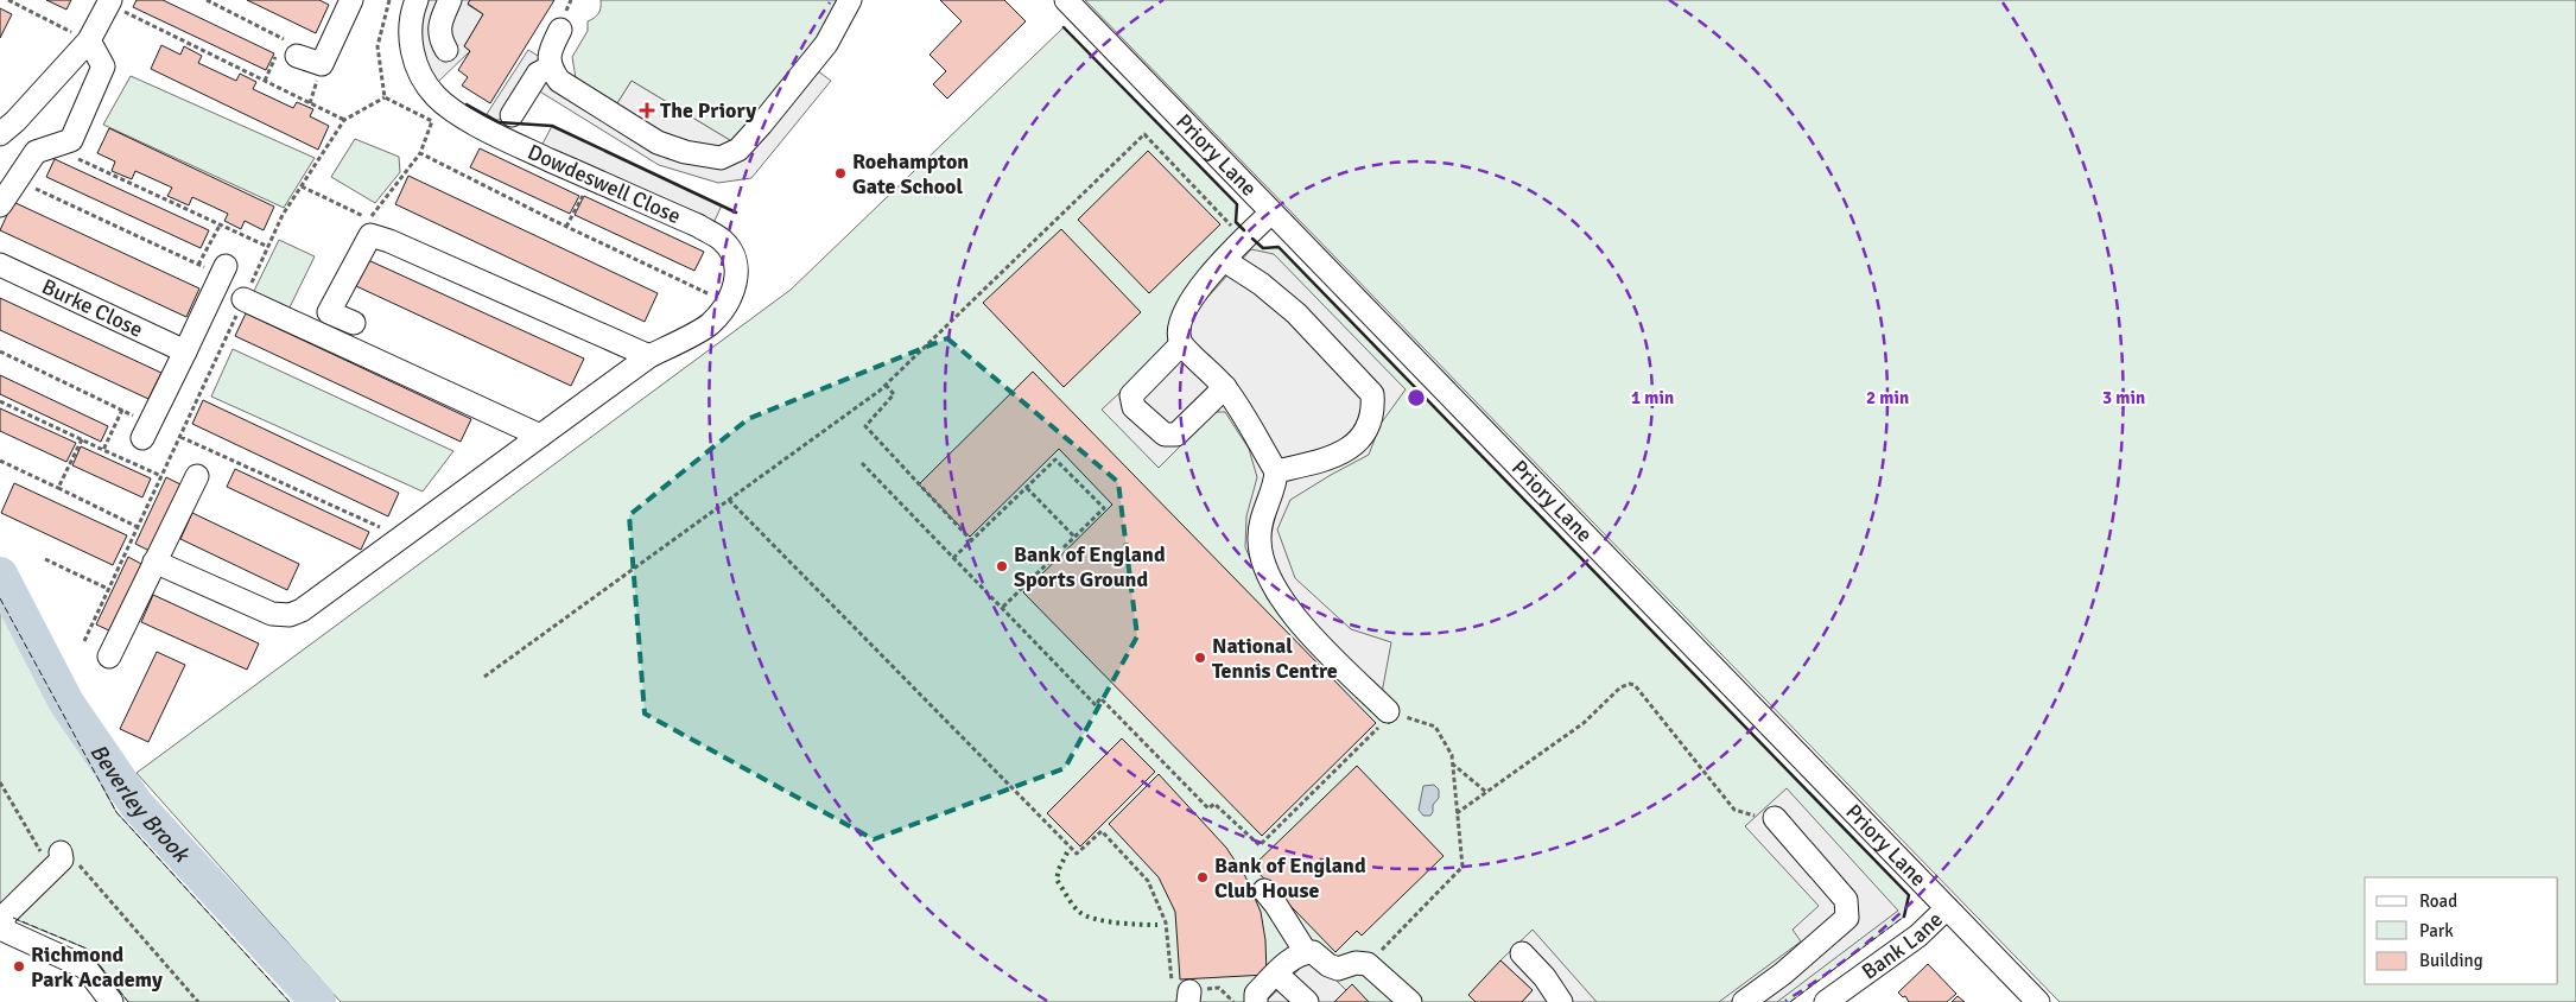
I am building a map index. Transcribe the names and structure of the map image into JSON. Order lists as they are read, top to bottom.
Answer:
{
  "streets": {
    "street": [
      "Priory Lane",
      "Dowdeswell Close",
      "Burke Close",
      "Bank Lane"
    ]
  },
  "crossings": [
    ["Priory Lane", "Bank Lane"]
  ],
  "water": ["Beverley Brook"],
  "places": {
    "health": ["The Priory"],
    "other": [
      "Roehampton Gate School",
      "Bank of England Sports Ground",
      "National Tennis Centre",
      "Bank of England Club House",
      "Richmond Park Academy"
    ]
  },
  "legend": ["Road", "Park", "Building"],
  "rings": ["1 min", "2 min", "3 min"]
}
